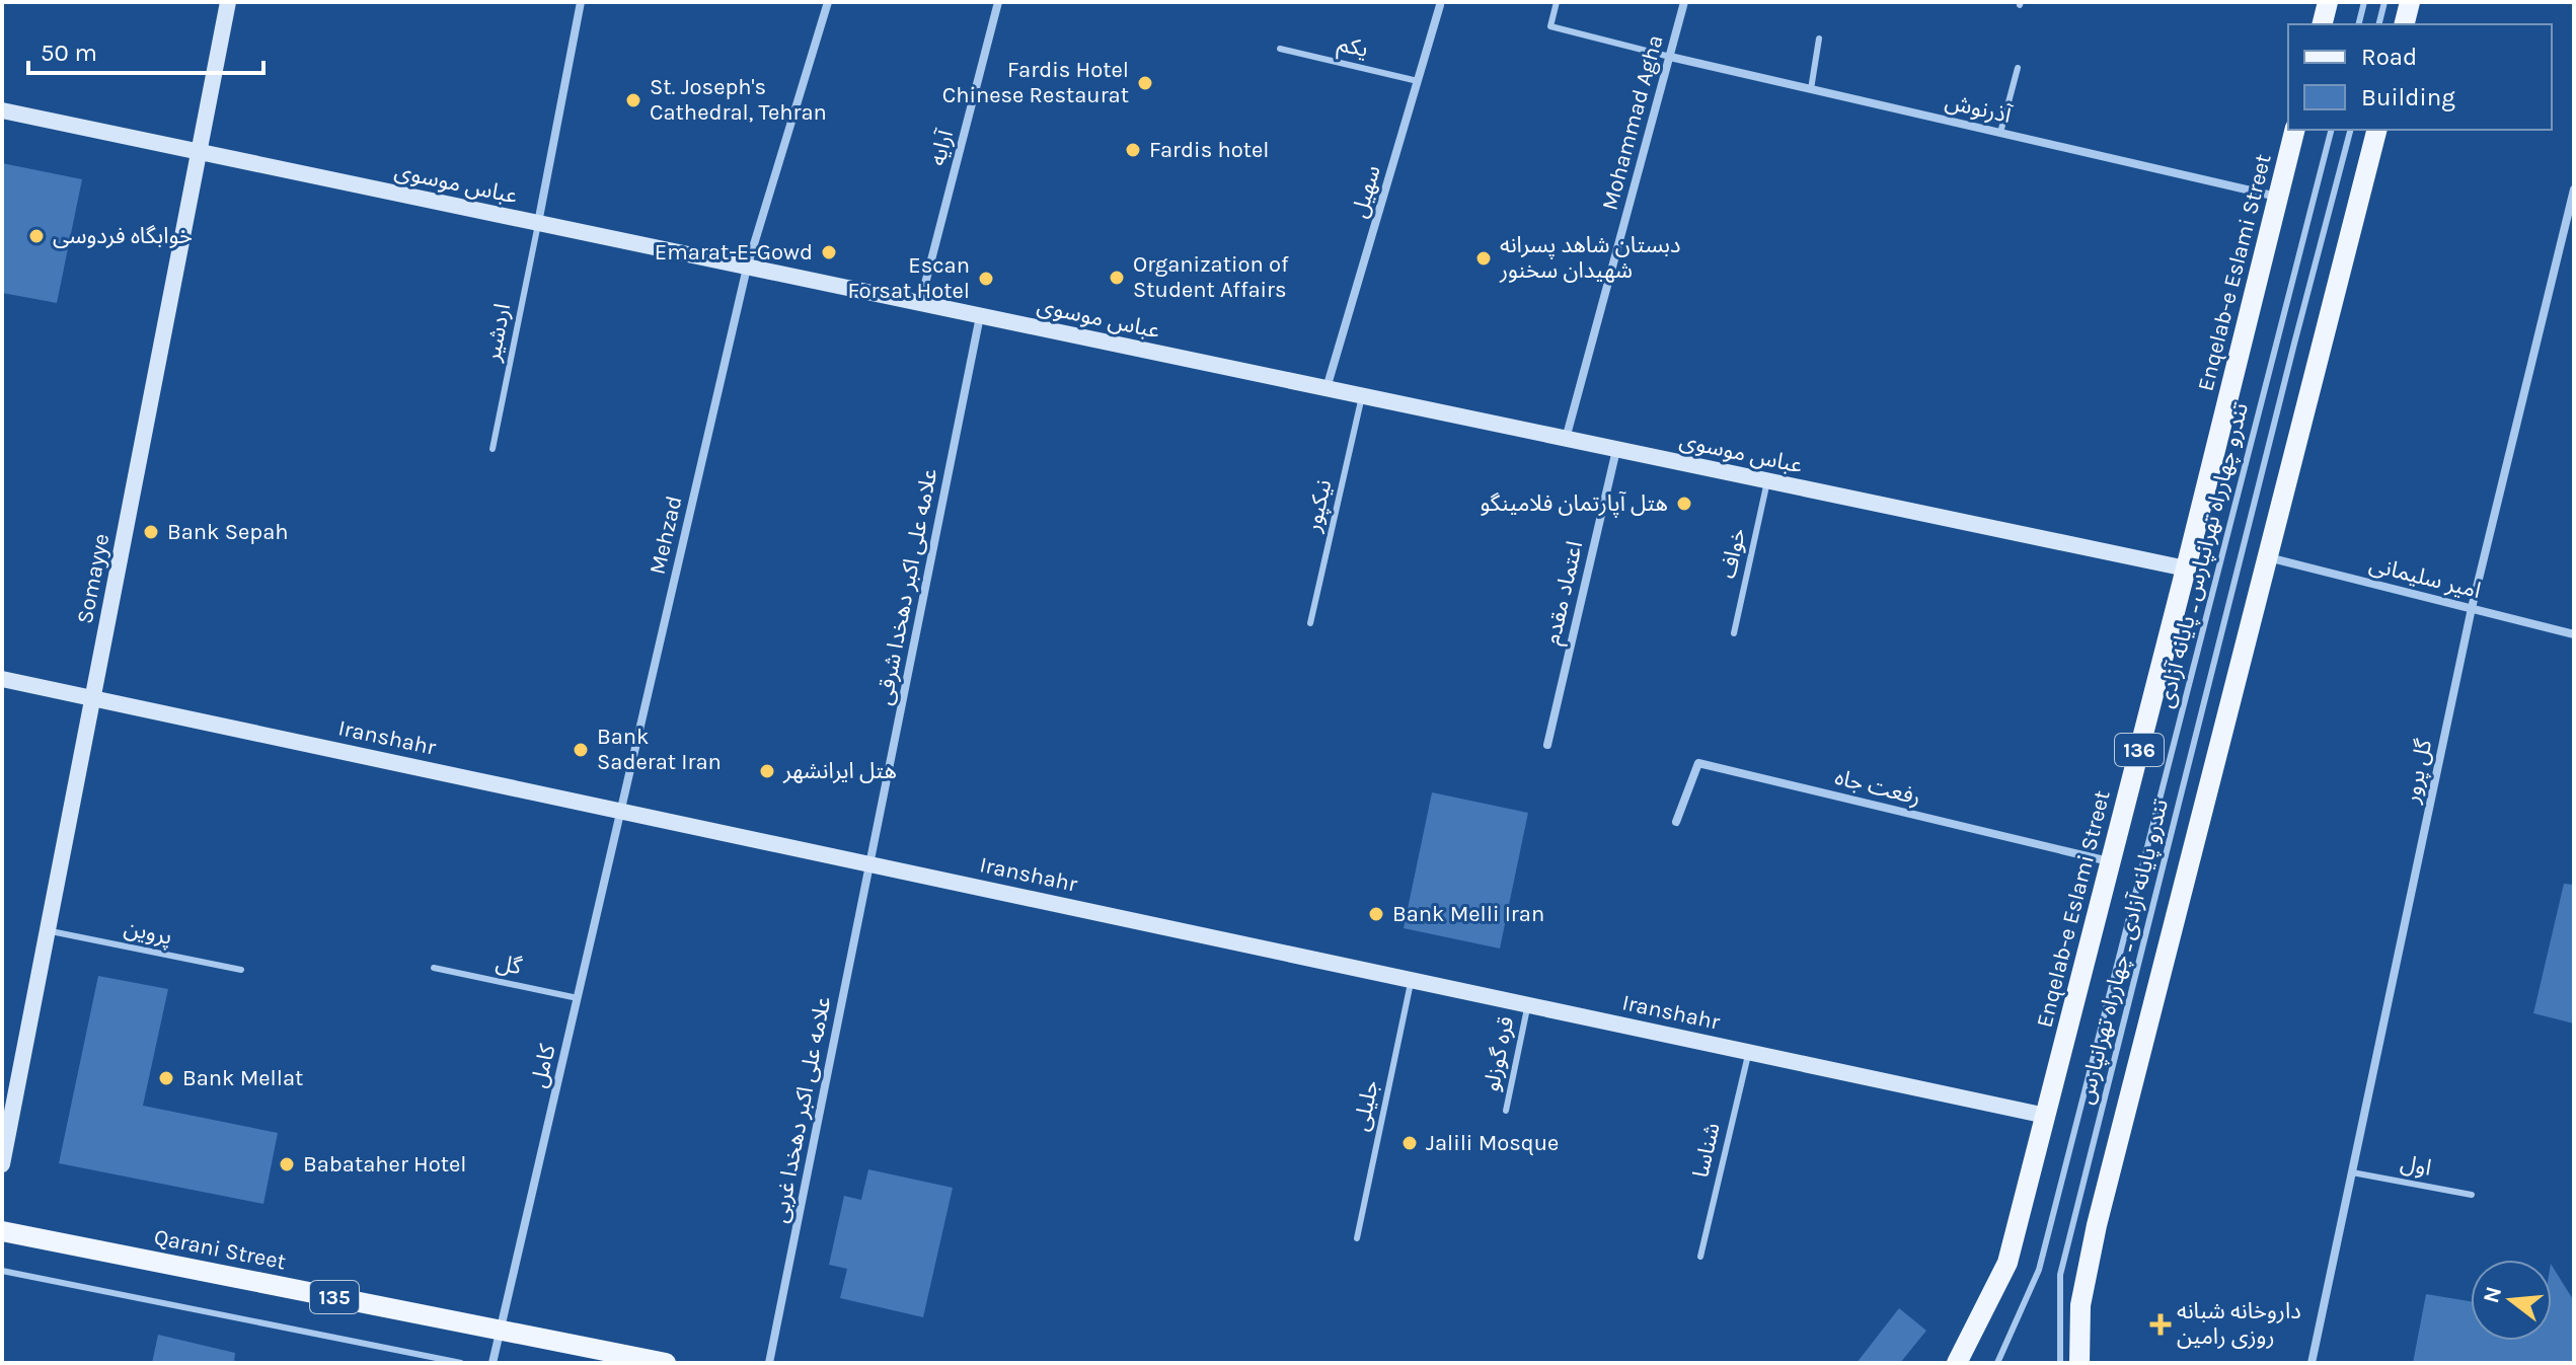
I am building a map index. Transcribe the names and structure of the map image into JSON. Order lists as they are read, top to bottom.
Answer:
{
  "streets": {
    "main road": [
      "عباس موسوی",
      "Enqelab-e Eslami Street",
      "Somayye",
      "Iranshahr",
      "136",
      "Qarani Street",
      "135"
    ],
    "street": [
      "آذرنوش",
      "Mohammad Agha",
      "آرایه",
      "سهیل",
      "Mehzad",
      "امیر سلیمانی",
      "علامه علی اکبر دهخدا شرقی",
      "اعتماد مقدم",
      "گل پرور",
      "رفعت جاه",
      "کامل",
      "علامه علی اکبر دهخدا غربی"
    ],
    "lane": [
      "یکم",
      "اردشیر",
      "نیکپور",
      "خواف",
      "تندرو چهارراه تهرانپارس ـ پایانه آزادی",
      "پروین",
      "تندرو پایانه آزادی ـ چهارراه تهرانپارس",
      "گل",
      "قره گوزلو",
      "جلیلی",
      "شناسا",
      "اول"
    ]
  },
  "crossings": [
    ["یکم", "سهیل"],
    ["آذرنوش", "Mohammad Agha"],
    ["آذرنوش", "Enqelab-e Eslami Street"],
    ["Mohammad Agha", "عباس موسوی"],
    ["آرایه", "عباس موسوی"],
    ["عباس موسوی", "سهیل"],
    ["عباس موسوی", "Enqelab-e Eslami Street"],
    ["عباس موسوی", "اردشیر"],
    ["عباس موسوی", "نیکپور"],
    ["عباس موسوی", "Mehzad"],
    ["عباس موسوی", "خواف"],
    ["عباس موسوی", "Somayye"],
    ["عباس موسوی", "علامه علی اکبر دهخدا شرقی"],
    ["عباس موسوی", "اعتماد مقدم"],
    ["Enqelab-e Eslami Street", "Iranshahr"],
    ["Enqelab-e Eslami Street", "رفعت جاه"],
    ["Mehzad", "Iranshahr"],
    ["Mehzad", "کامل"],
    ["امیر سلیمانی", "گل پرور"],
    ["Somayye", "Iranshahr"],
    ["Somayye", "پروین"],
    ["علامه علی اکبر دهخدا شرقی", "Iranshahr"],
    ["علامه علی اکبر دهخدا شرقی", "علامه علی اکبر دهخدا غربی"],
    ["Iranshahr", "قره گوزلو"],
    ["Iranshahr", "کامل"],
    ["Iranshahr", "جلیلی"],
    ["Iranshahr", "علامه علی اکبر دهخدا غربی"],
    ["Iranshahr", "شناسا"],
    ["گل پرور", "اول"],
    ["گل", "کامل"],
    ["کامل", "Qarani Street"]
  ],
  "places": {
    "other": [
      "Fardis Hotel Chinese Restaurat",
      "St. Joseph's Cathedral, Tehran",
      "Fardis hotel",
      "خوابگاه فردوسی",
      "Emarat-E-Gowd",
      "دبستان شاهد پسرانه شهیدان سخنور",
      "Organization of Student Affairs",
      "Escan Forsat Hotel",
      "هتل آپارتمان فلامینگو",
      "Bank Sepah",
      "Bank Saderat Iran",
      "هتل ایرانشهر",
      "Bank Melli Iran",
      "Bank Mellat",
      "Jalili Mosque",
      "Babataher Hotel"
    ],
    "health": ["داروخانه شبانه روزی رامین"]
  },
  "legend": ["Road", "Building"],
  "scale_bar": "50 m",
  "north": "left"
}
